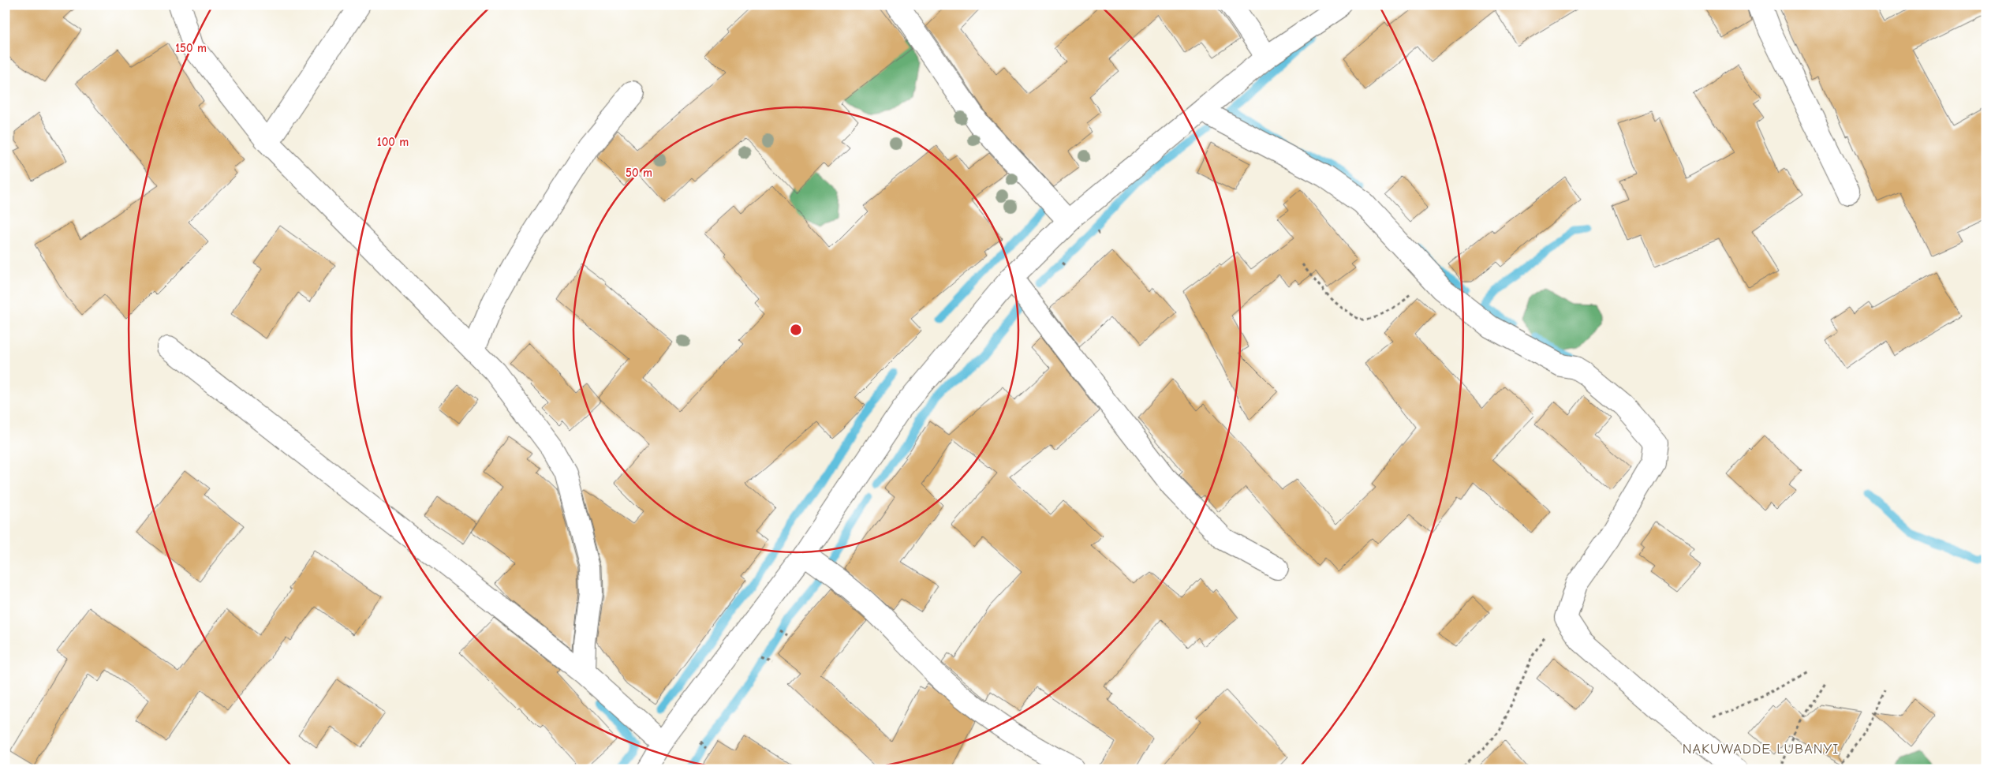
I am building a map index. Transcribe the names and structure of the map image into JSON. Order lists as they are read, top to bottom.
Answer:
{
  "districts": ["NAKUWADDE LUBANYI"],
  "rings": ["150 m", "100 m", "50 m"]
}
